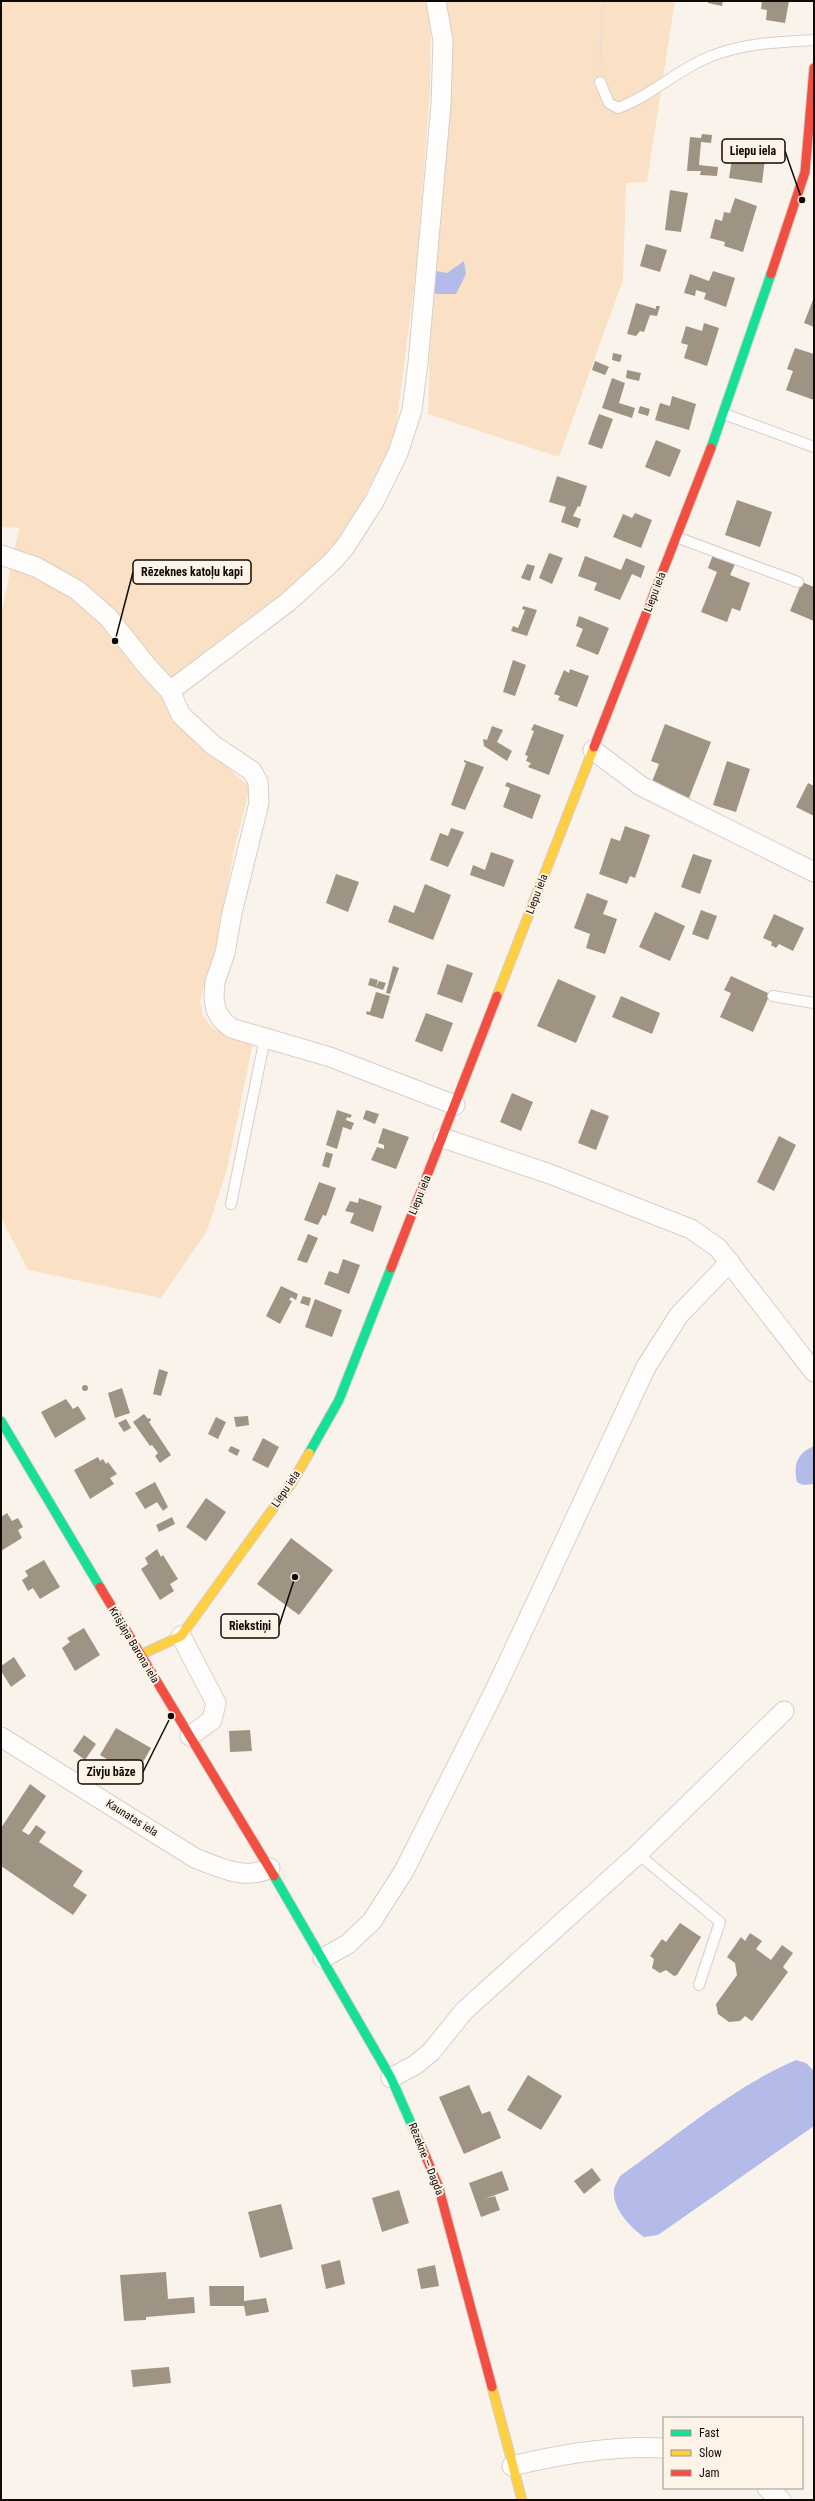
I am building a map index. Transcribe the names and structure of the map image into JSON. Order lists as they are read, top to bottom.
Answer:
{
  "streets": {
    "street": [
      "Liepu iela",
      "Krišjāņa Barona iela",
      "Kaunatas iela",
      "Rēzekne — Dagda"
    ]
  },
  "crossings": [
    ["Liepu iela", "Krišjāņa Barona iela"],
    ["Krišjāņa Barona iela", "Kaunatas iela"],
    ["Krišjāņa Barona iela", "Rēzekne — Dagda"],
    ["Kaunatas iela", "Rēzekne — Dagda"]
  ],
  "places": [
    "Liepu iela",
    "Rēzeknes katoļu kapi",
    "Riekstiņi",
    "Zivju bāze"
  ],
  "legend": ["Fast", "Slow", "Jam"]
}
